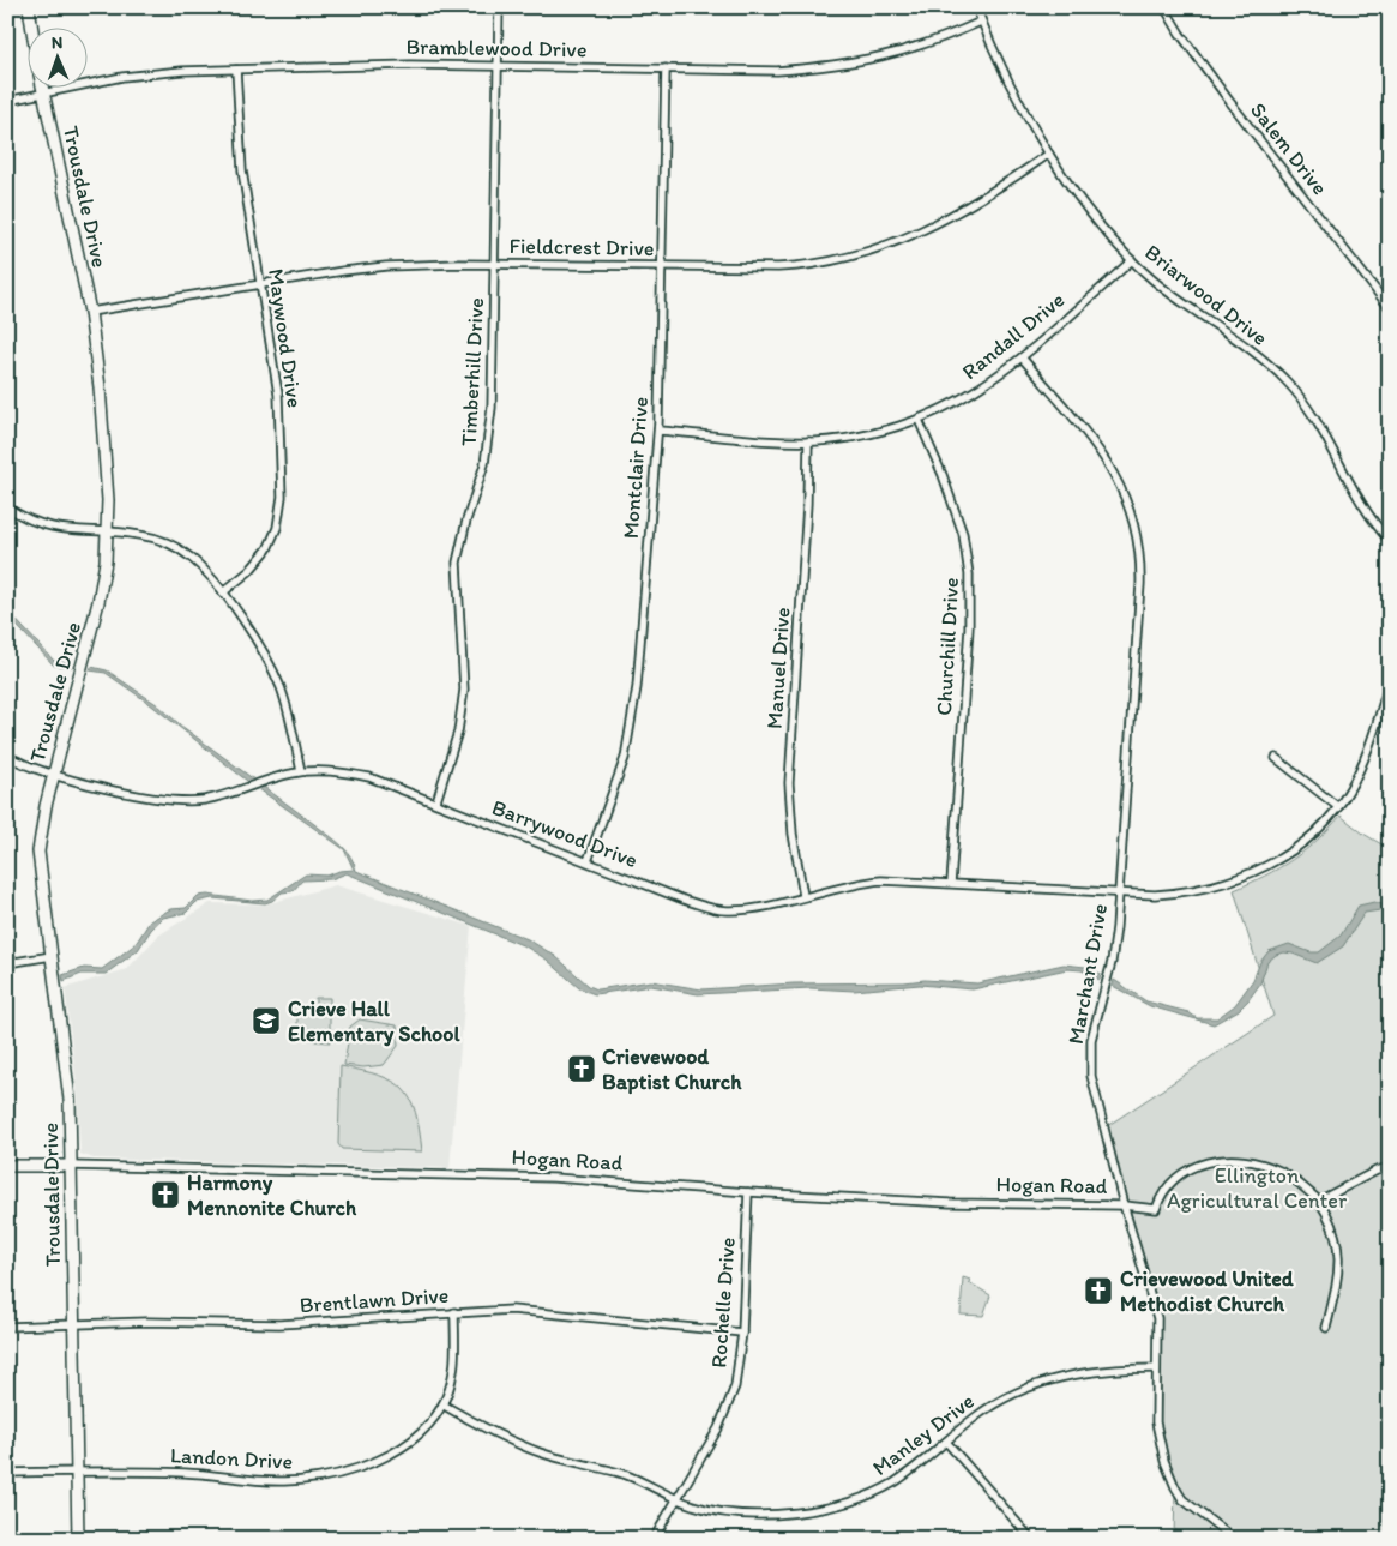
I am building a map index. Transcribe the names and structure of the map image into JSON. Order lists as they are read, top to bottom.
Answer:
{
  "streets": {
    "street": [
      "Bramblewood Drive",
      "Salem Drive",
      "Trousdale Drive",
      "Fieldcrest Drive",
      "Briarwood Drive",
      "Randall Drive",
      "Maywood Drive",
      "Timberhill Drive",
      "Montclair Drive",
      "Churchill Drive",
      "Manuel Drive",
      "Barrywood Drive",
      "Marchant Drive",
      "Hogan Road",
      "Brentlawn Drive",
      "Rochelle Drive",
      "Manley Drive",
      "Landon Drive"
    ]
  },
  "crossings": [
    ["Bramblewood Drive", "Trousdale Drive"],
    ["Bramblewood Drive", "Briarwood Drive"],
    ["Bramblewood Drive", "Maywood Drive"],
    ["Bramblewood Drive", "Timberhill Drive"],
    ["Bramblewood Drive", "Montclair Drive"],
    ["Trousdale Drive", "Fieldcrest Drive"],
    ["Trousdale Drive", "Barrywood Drive"],
    ["Trousdale Drive", "Hogan Road"],
    ["Trousdale Drive", "Brentlawn Drive"],
    ["Trousdale Drive", "Landon Drive"],
    ["Fieldcrest Drive", "Briarwood Drive"],
    ["Fieldcrest Drive", "Maywood Drive"],
    ["Fieldcrest Drive", "Timberhill Drive"],
    ["Fieldcrest Drive", "Montclair Drive"],
    ["Briarwood Drive", "Randall Drive"],
    ["Randall Drive", "Montclair Drive"],
    ["Randall Drive", "Churchill Drive"],
    ["Randall Drive", "Manuel Drive"],
    ["Randall Drive", "Marchant Drive"],
    ["Timberhill Drive", "Barrywood Drive"],
    ["Montclair Drive", "Barrywood Drive"],
    ["Churchill Drive", "Barrywood Drive"],
    ["Manuel Drive", "Barrywood Drive"],
    ["Barrywood Drive", "Marchant Drive"],
    ["Marchant Drive", "Hogan Road"],
    ["Marchant Drive", "Manley Drive"],
    ["Hogan Road", "Rochelle Drive"],
    ["Brentlawn Drive", "Rochelle Drive"],
    ["Brentlawn Drive", "Landon Drive"],
    ["Rochelle Drive", "Manley Drive"],
    ["Manley Drive", "Landon Drive"]
  ],
  "parks": ["Ellington Agricultural Center"],
  "places": {
    "school or university": ["Crieve Hall Elementary School"],
    "church": ["Crievewood Baptist Church", "Harmony Mennonite Church", "Crievewood United Methodist Church"]
  },
  "north": "top"
}
